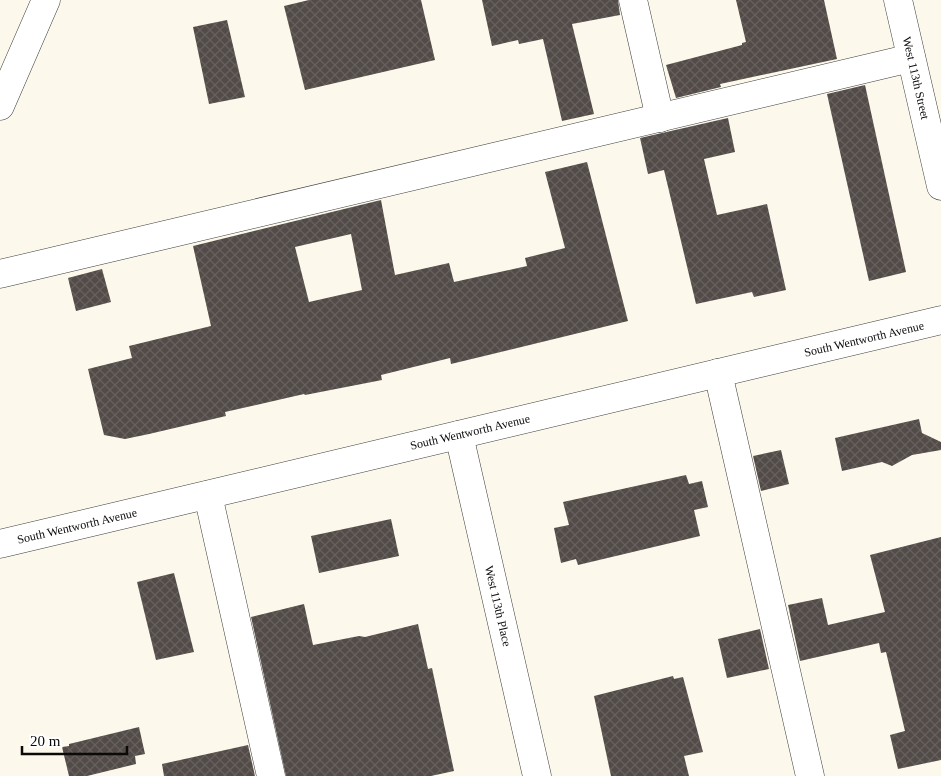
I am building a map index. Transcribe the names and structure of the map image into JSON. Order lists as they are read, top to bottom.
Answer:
{
  "streets": {
    "street": ["West 113th Street", "South Wentworth Avenue", "West 113th Place"]
  },
  "crossings": [
    ["South Wentworth Avenue", "West 113th Place"]
  ],
  "scale_bar": "20 m"
}
